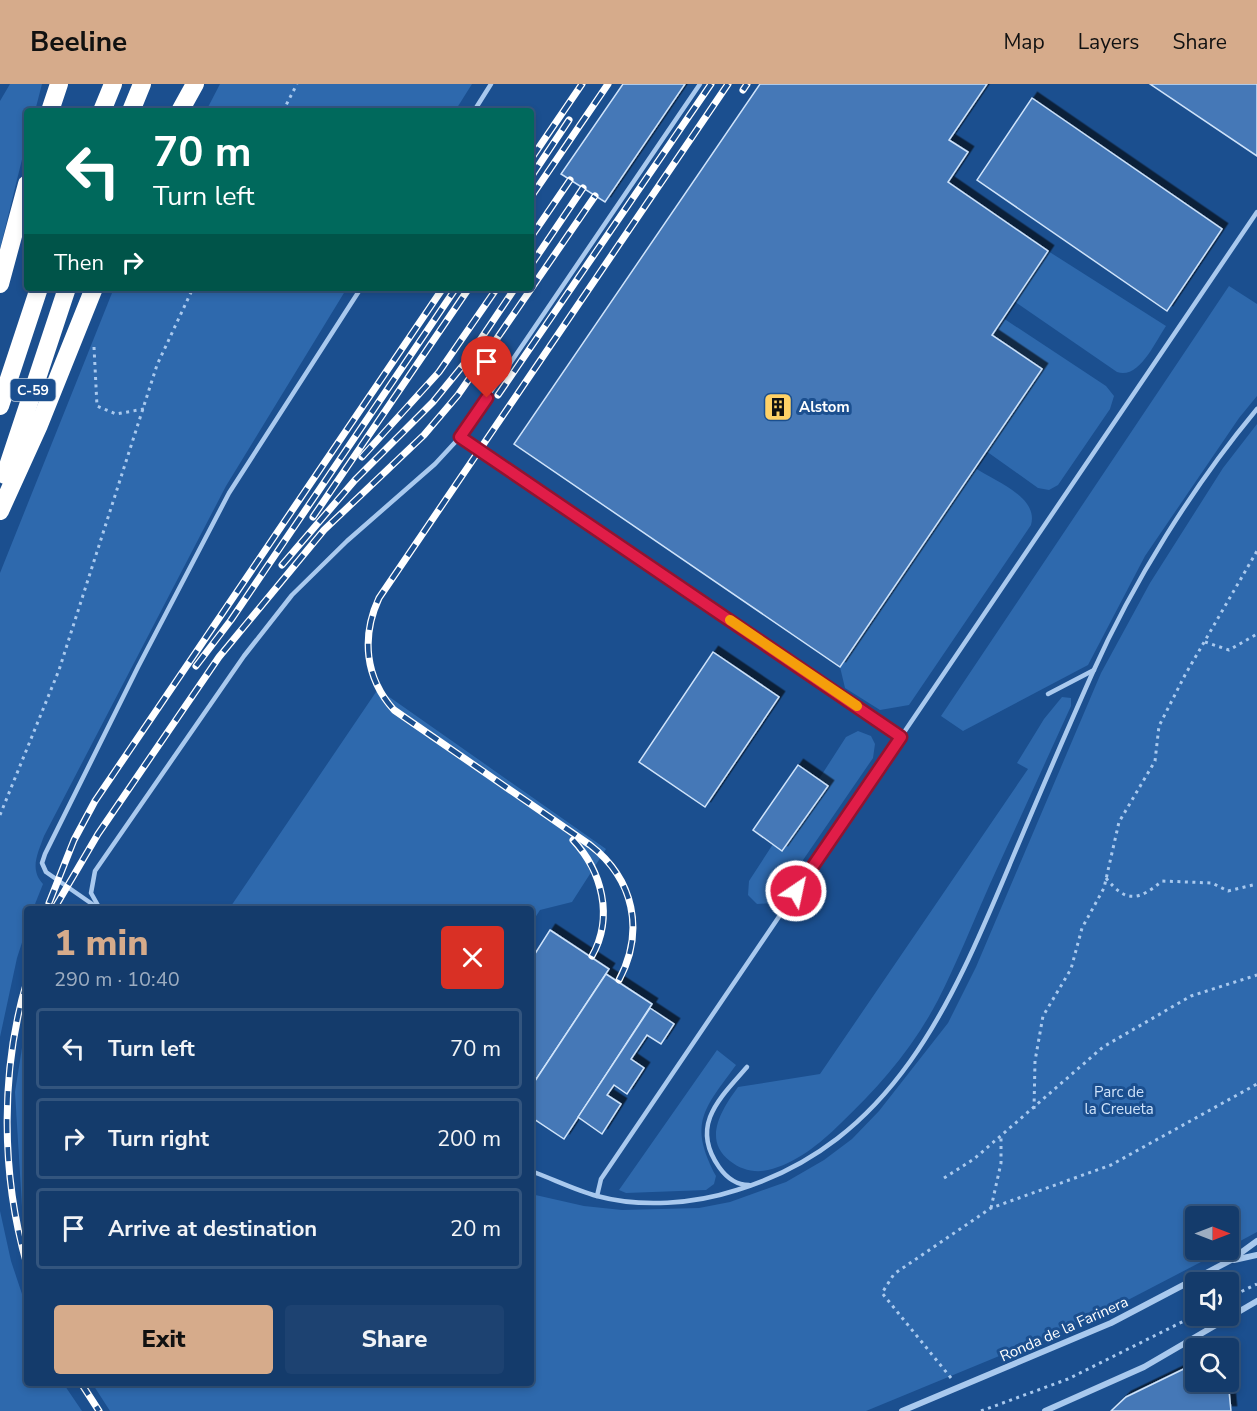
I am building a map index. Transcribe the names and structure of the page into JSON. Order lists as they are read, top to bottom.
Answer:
{
  "streets": {
    "highway": ["C-59"],
    "street": ["Ronda de la Farinera"]
  },
  "parks": ["Parc de la Creueta"],
  "places": {
    "building": ["Alstom"]
  },
  "north": "right",
  "page": {
    "header": "Beeline",
    "nav": ["Map", "Layers", "Share"],
    "turn": ["70 m", "Turn left"],
    "then": "Then",
    "heading": ["1 min", "290 m · 10:40"],
    "list": [
      {
        "name": "Turn left",
        "value": "70 m"
      },
      {
        "name": "Turn right",
        "value": "200 m"
      },
      {
        "name": "Arrive at destination",
        "value": "20 m"
      }
    ],
    "buttons": ["Exit", "Share"]
  }
}
